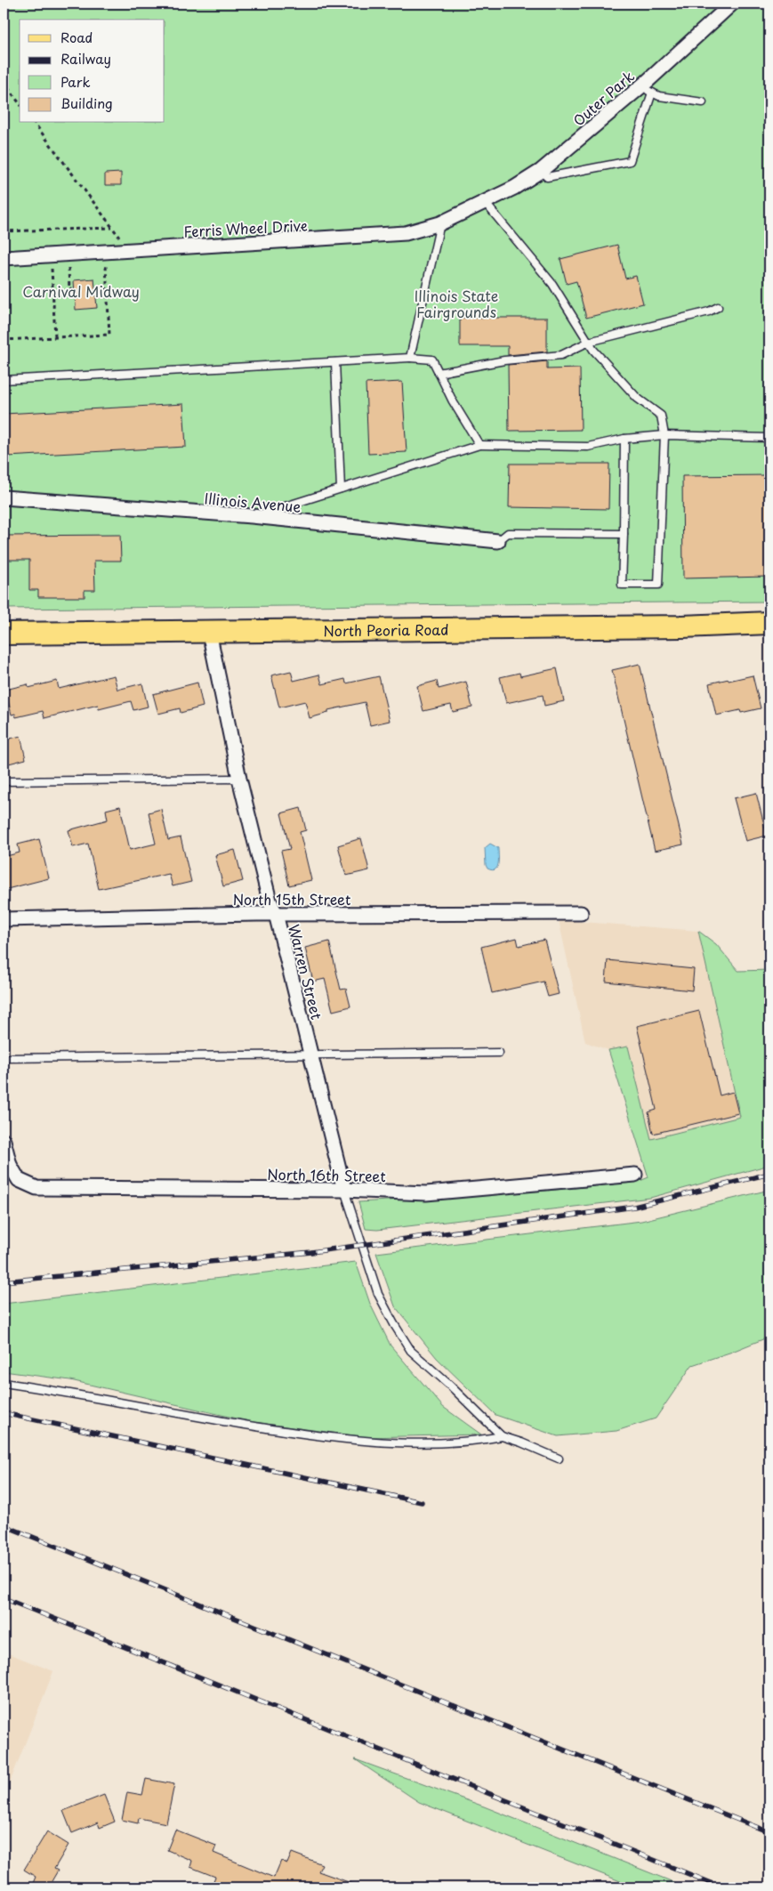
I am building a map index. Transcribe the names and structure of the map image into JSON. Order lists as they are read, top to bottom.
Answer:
{
  "streets": {
    "main road": ["North Peoria Road"],
    "street": [
      "Outer Park",
      "Ferris Wheel Drive",
      "Illinois Avenue",
      "North 15th Street",
      "Warren Street",
      "North 16th Street"
    ]
  },
  "crossings": [
    ["Outer Park", "Ferris Wheel Drive"],
    ["North Peoria Road", "Warren Street"],
    ["North 15th Street", "Warren Street"],
    ["Warren Street", "North 16th Street"]
  ],
  "parks": ["Carnival Midway", "Illinois State Fairgrounds"],
  "legend": [
    "Road",
    "Railway",
    "Park",
    "Building"
  ]
}
